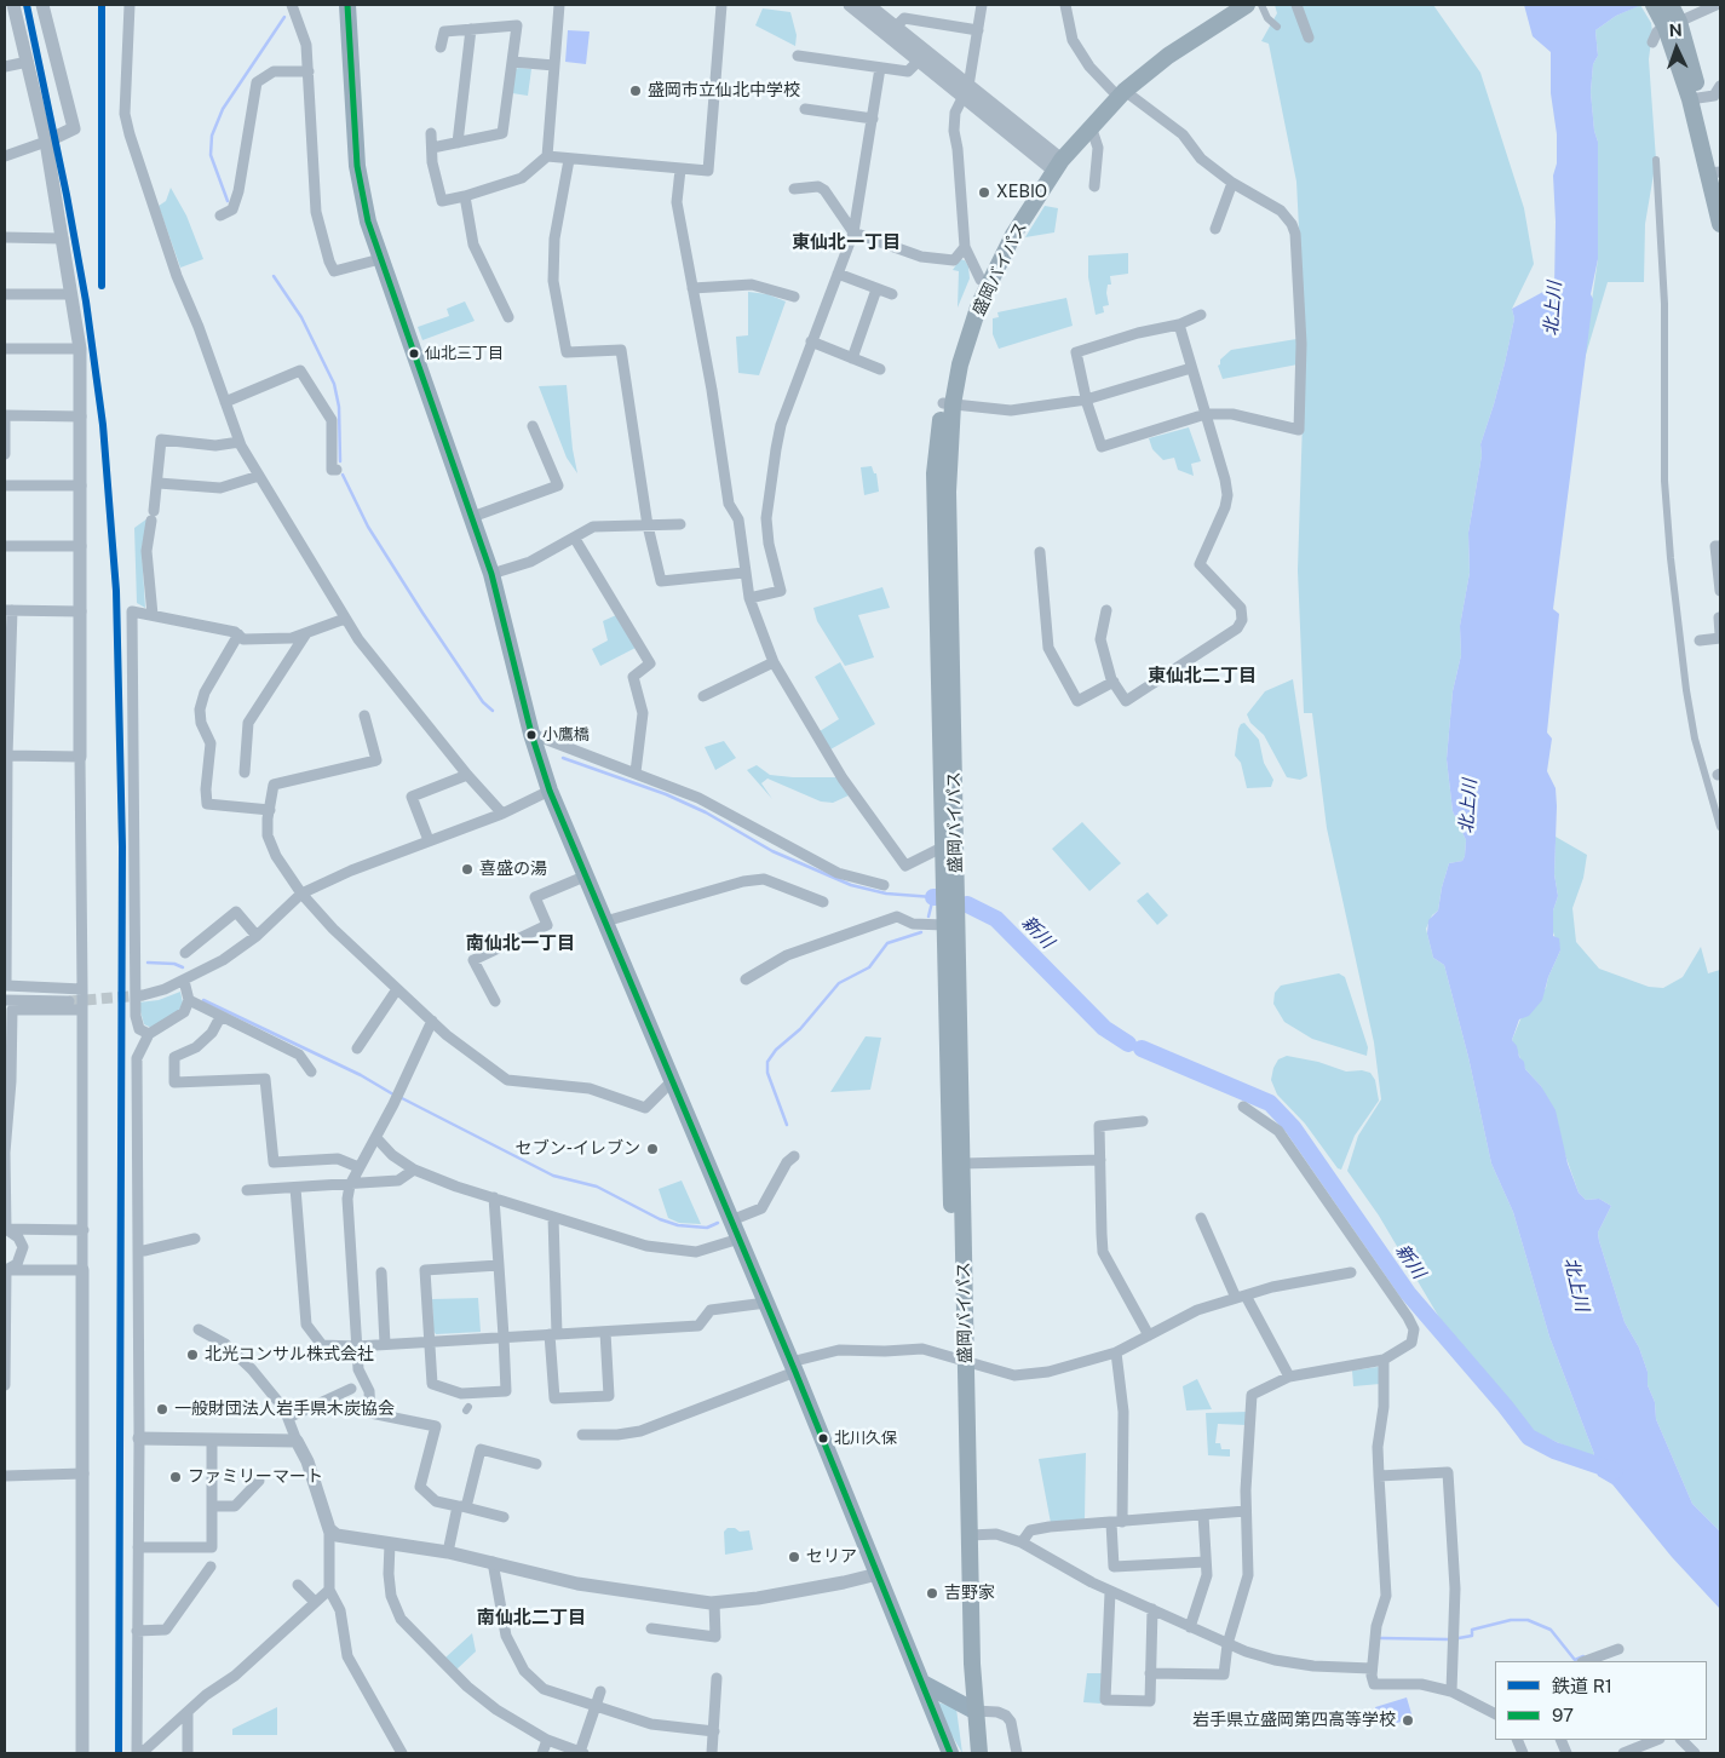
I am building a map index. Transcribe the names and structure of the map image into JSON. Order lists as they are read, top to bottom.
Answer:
{
  "streets": {
    "highway": ["盛岡バイパス"]
  },
  "districts": [
    "東仙北一丁目",
    "東仙北二丁目",
    "南仙北一丁目",
    "南仙北二丁目"
  ],
  "water": ["北上川", "新川"],
  "places": [
    "盛岡市立仙北中学校",
    "XEBIO",
    "仙北三丁目",
    "小鷹橋",
    "喜盛の湯",
    "セブン-イレブン",
    "北光コンサル株式会社",
    "一般財団法人岩手県木炭協会",
    "北川久保",
    "ファミリーマート",
    "セリア",
    "吉野家",
    "岩手県立盛岡第四高等学校"
  ],
  "lines": ["rail line R1", "transit line 97"],
  "legend": ["鉄道 R1", "97"],
  "north": "top"
}
